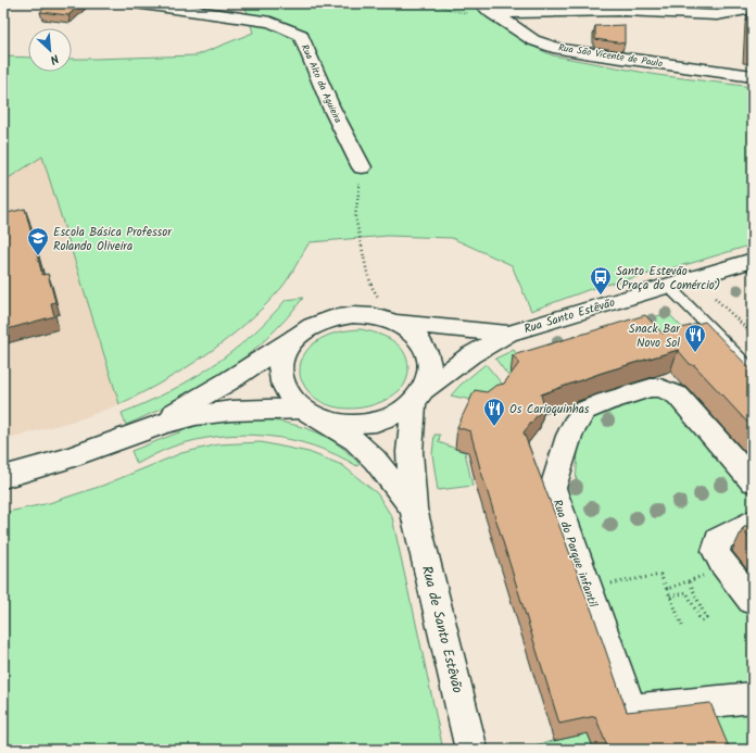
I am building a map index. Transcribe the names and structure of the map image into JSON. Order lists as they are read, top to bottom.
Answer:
{
  "streets": {
    "street": [
      "Rua São Vicente de Paulo",
      "Rua Alto da Aguieira",
      "Rua Santo Estêvão",
      "Rua do Parque infantil",
      "Rua de Santo Estêvão"
    ]
  },
  "places": {
    "school or university": ["Escola Básica Professor Rolando Oliveira"],
    "bus stop": ["Santo Estevão (Praça do Comércio)"],
    "restaurant": ["Snack Bar Novo Sol", "Os Carioquinhas"]
  },
  "north": "bottom right"
}
